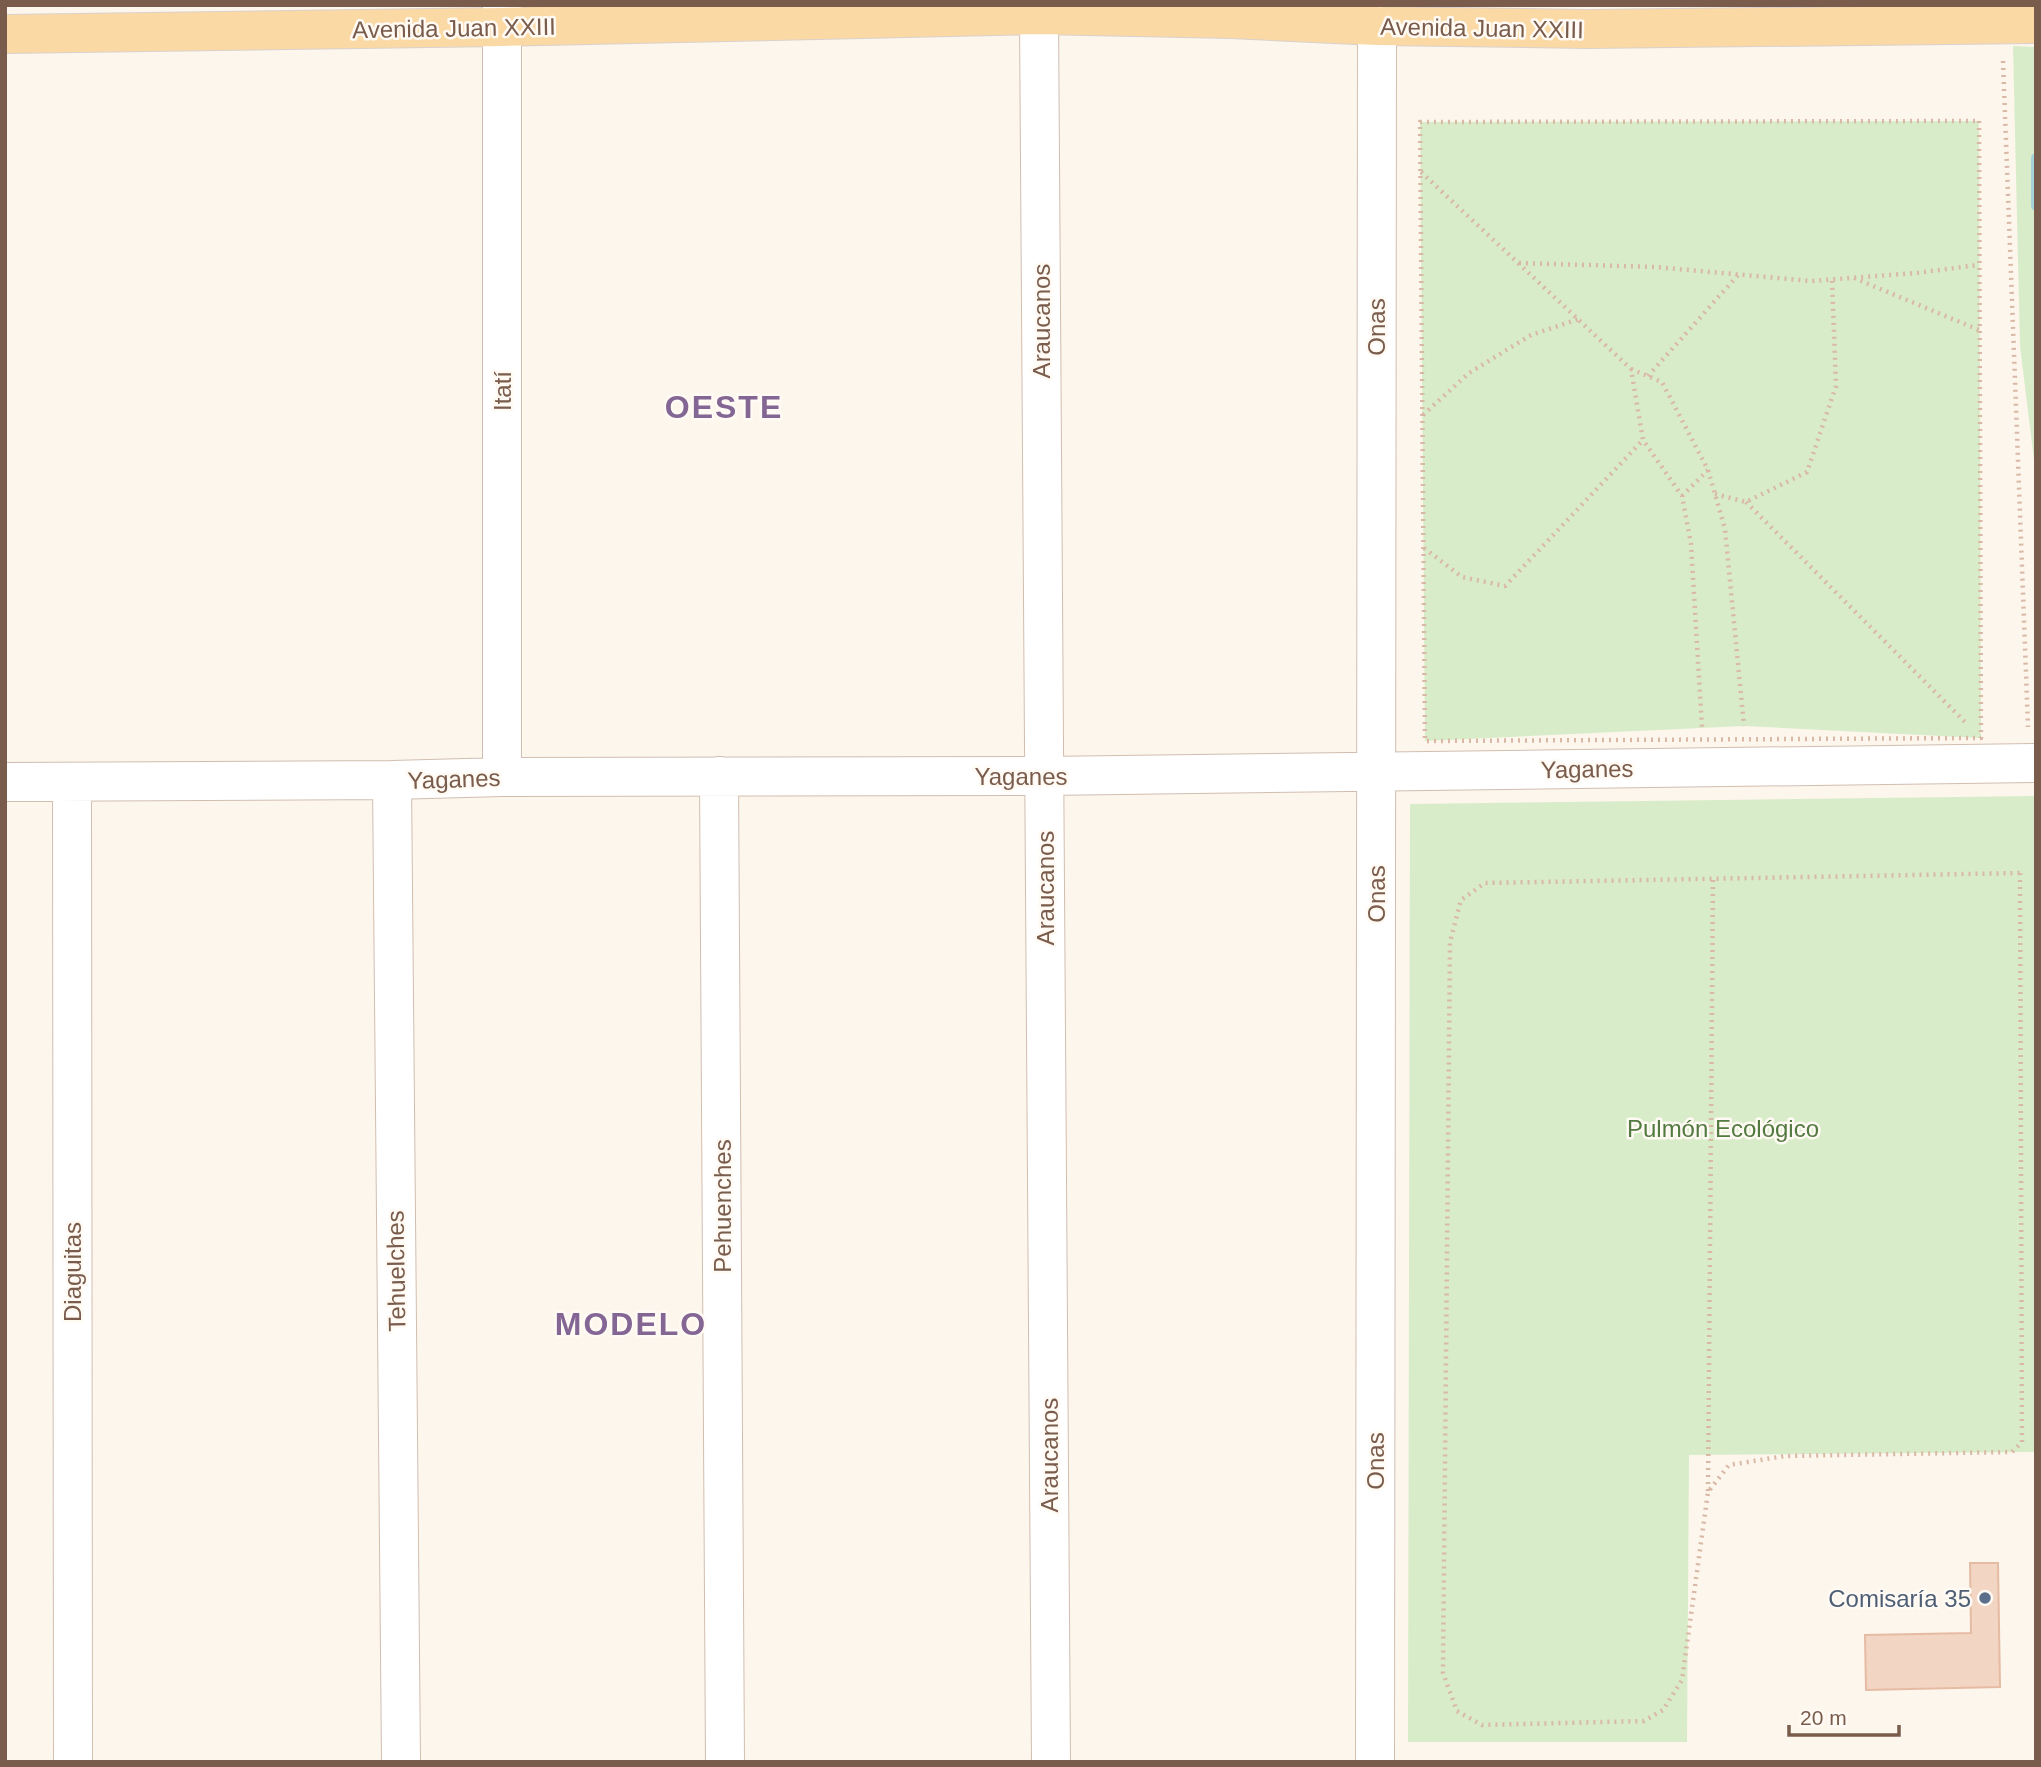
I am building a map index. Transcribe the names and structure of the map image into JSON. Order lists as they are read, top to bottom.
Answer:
{
  "streets": {
    "main road": ["Avenida Juan XXIII"],
    "street": [
      "Araucanos",
      "Onas",
      "Itatí",
      "Yaganes",
      "Pehuenches",
      "Tehuelches",
      "Diaguitas"
    ]
  },
  "crossings": [
    ["Avenida Juan XXIII", "Araucanos"],
    ["Avenida Juan XXIII", "Onas"],
    ["Avenida Juan XXIII", "Itatí"],
    ["Araucanos", "Yaganes"],
    ["Onas", "Yaganes"],
    ["Itatí", "Yaganes"],
    ["Yaganes", "Pehuenches"],
    ["Yaganes", "Tehuelches"],
    ["Yaganes", "Diaguitas"]
  ],
  "districts": ["OESTE", "MODELO"],
  "parks": ["Pulmón Ecológico"],
  "places": ["Comisaría 35"],
  "scale_bar": "20 m"
}
